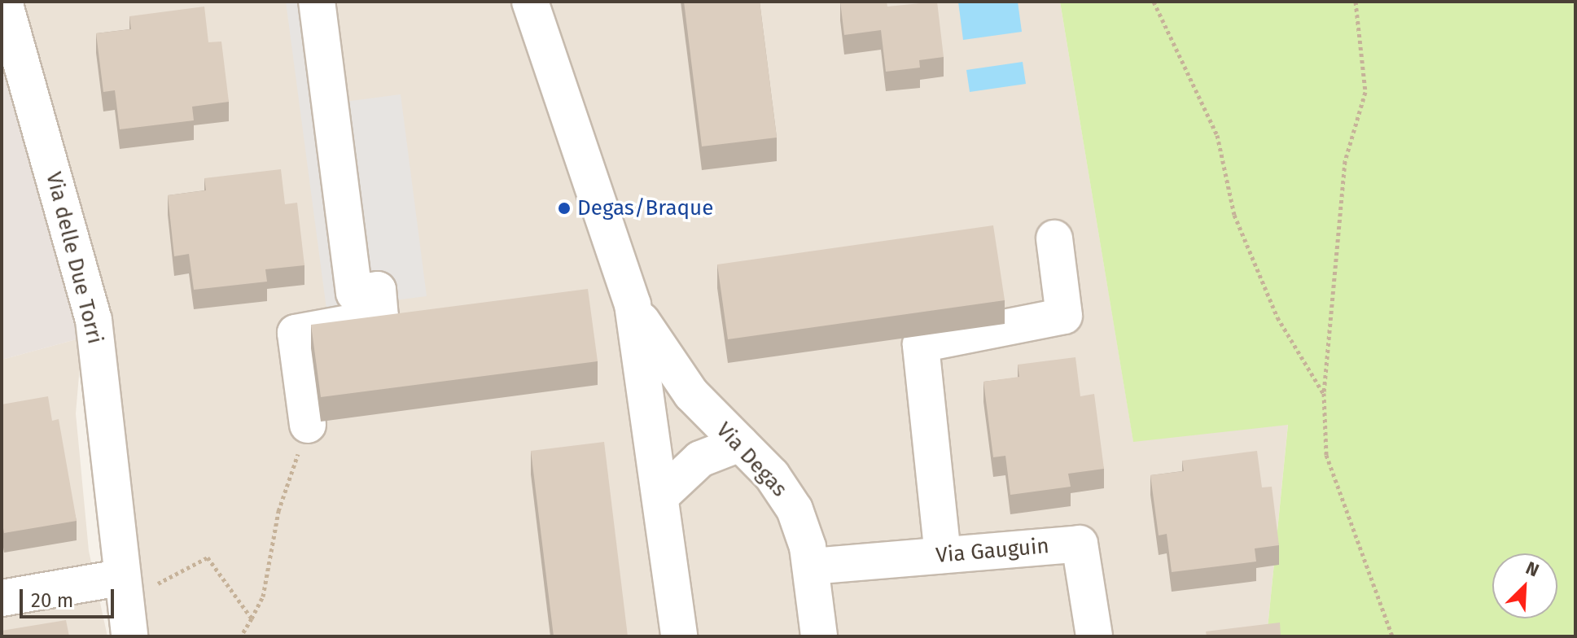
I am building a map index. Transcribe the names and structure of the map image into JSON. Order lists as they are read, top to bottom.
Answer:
{
  "streets": {
    "street": ["Via delle Due Torri", "Via Degas", "Via Gauguin"]
  },
  "crossings": [
    ["Via Degas", "Via Gauguin"]
  ],
  "places": ["Degas/Braque"],
  "scale_bar": "20 m",
  "north": "top right"
}
